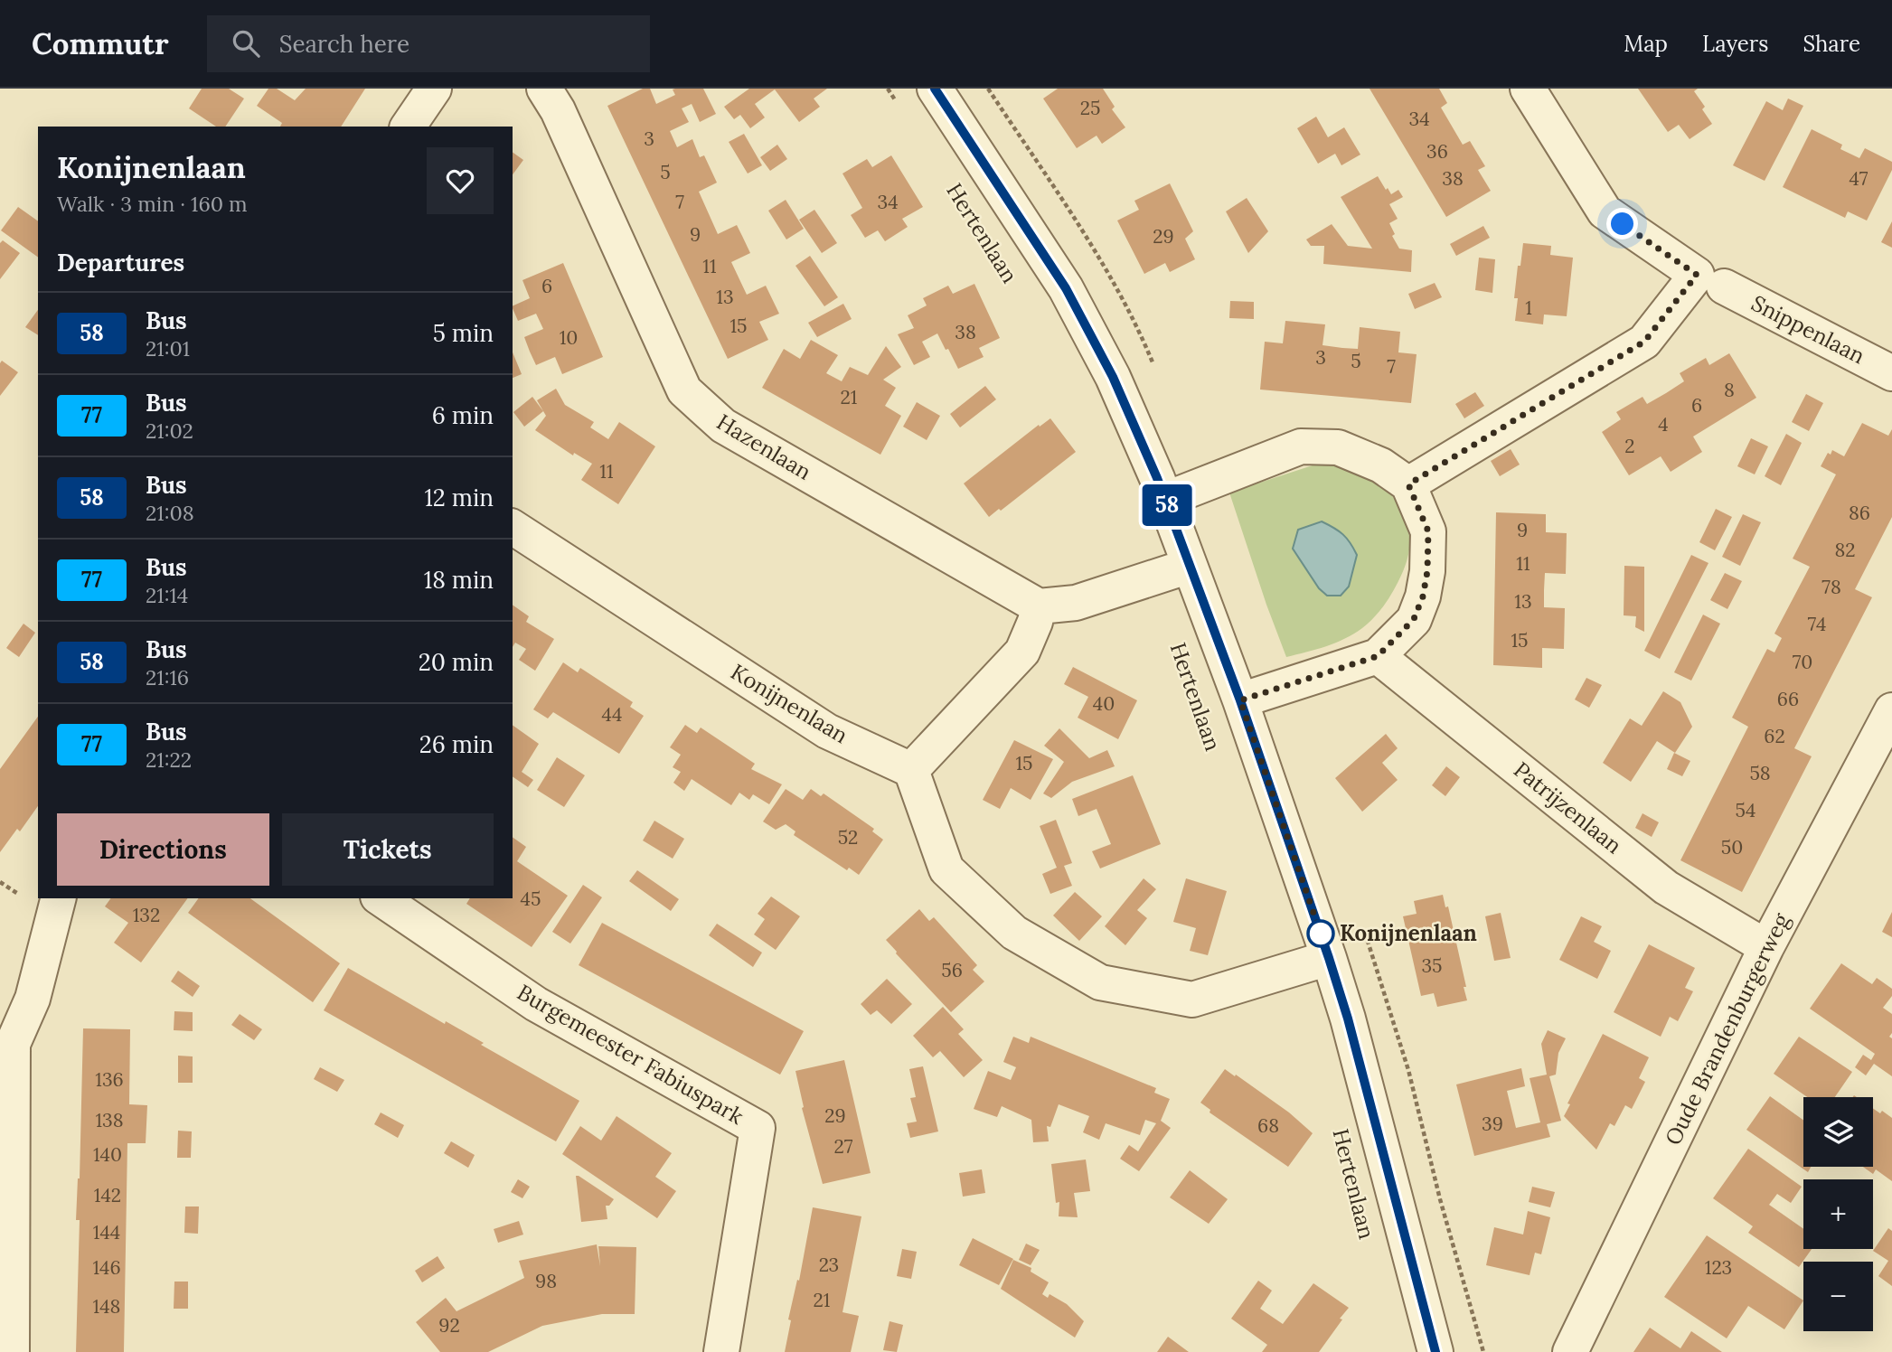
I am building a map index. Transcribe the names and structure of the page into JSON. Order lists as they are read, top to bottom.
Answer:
{
  "streets": {
    "street": [
      "Hertenlaan",
      "Snippenlaan",
      "Hazenlaan",
      "Konijnenlaan",
      "Patrijzenlaan",
      "Oude Brandenburgerweg",
      "Burgemeester Fabiuspark"
    ]
  },
  "crossings": [
    ["Patrijzenlaan", "Oude Brandenburgerweg"]
  ],
  "places": ["Konijnenlaan"],
  "lines": ["bus line 58"],
  "house_numbers": [
    "25",
    "34",
    "3",
    "36",
    "5",
    "38",
    "47",
    "7",
    "34",
    "9",
    "29",
    "11",
    "6",
    "13",
    "1",
    "15",
    "38",
    "10",
    "3",
    "5",
    "7",
    "8",
    "21",
    "6",
    "4",
    "2",
    "11",
    "86",
    "9",
    "82",
    "11",
    "78",
    "13",
    "74",
    "15",
    "70",
    "66",
    "40",
    "44",
    "62",
    "15",
    "58",
    "54",
    "52",
    "50",
    "45",
    "132",
    "35",
    "56",
    "136",
    "29",
    "138",
    "39",
    "68",
    "27",
    "140",
    "142",
    "144",
    "23",
    "146",
    "123",
    "98",
    "21",
    "148",
    "92"
  ],
  "page": {
    "header": "Commutr",
    "search": "Search here",
    "nav": ["Map", "Layers", "Share"],
    "on_map": "58",
    "heading": [
      ["Konijnenlaan", "Walk · 3 min · 160 m"],
      "Departures"
    ],
    "list": [
      {
        "mark": "58",
        "name": "Bus",
        "note": "21:01",
        "value": "5 min"
      },
      {
        "mark": "77",
        "name": "Bus",
        "note": "21:02",
        "value": "6 min"
      },
      {
        "mark": "58",
        "name": "Bus",
        "note": "21:08",
        "value": "12 min"
      },
      {
        "mark": "77",
        "name": "Bus",
        "note": "21:14",
        "value": "18 min"
      },
      {
        "mark": "58",
        "name": "Bus",
        "note": "21:16",
        "value": "20 min"
      },
      {
        "mark": "77",
        "name": "Bus",
        "note": "21:22",
        "value": "26 min"
      }
    ],
    "buttons": ["Directions", "Tickets"],
    "map_buttons": ["+", "−"]
  }
}
